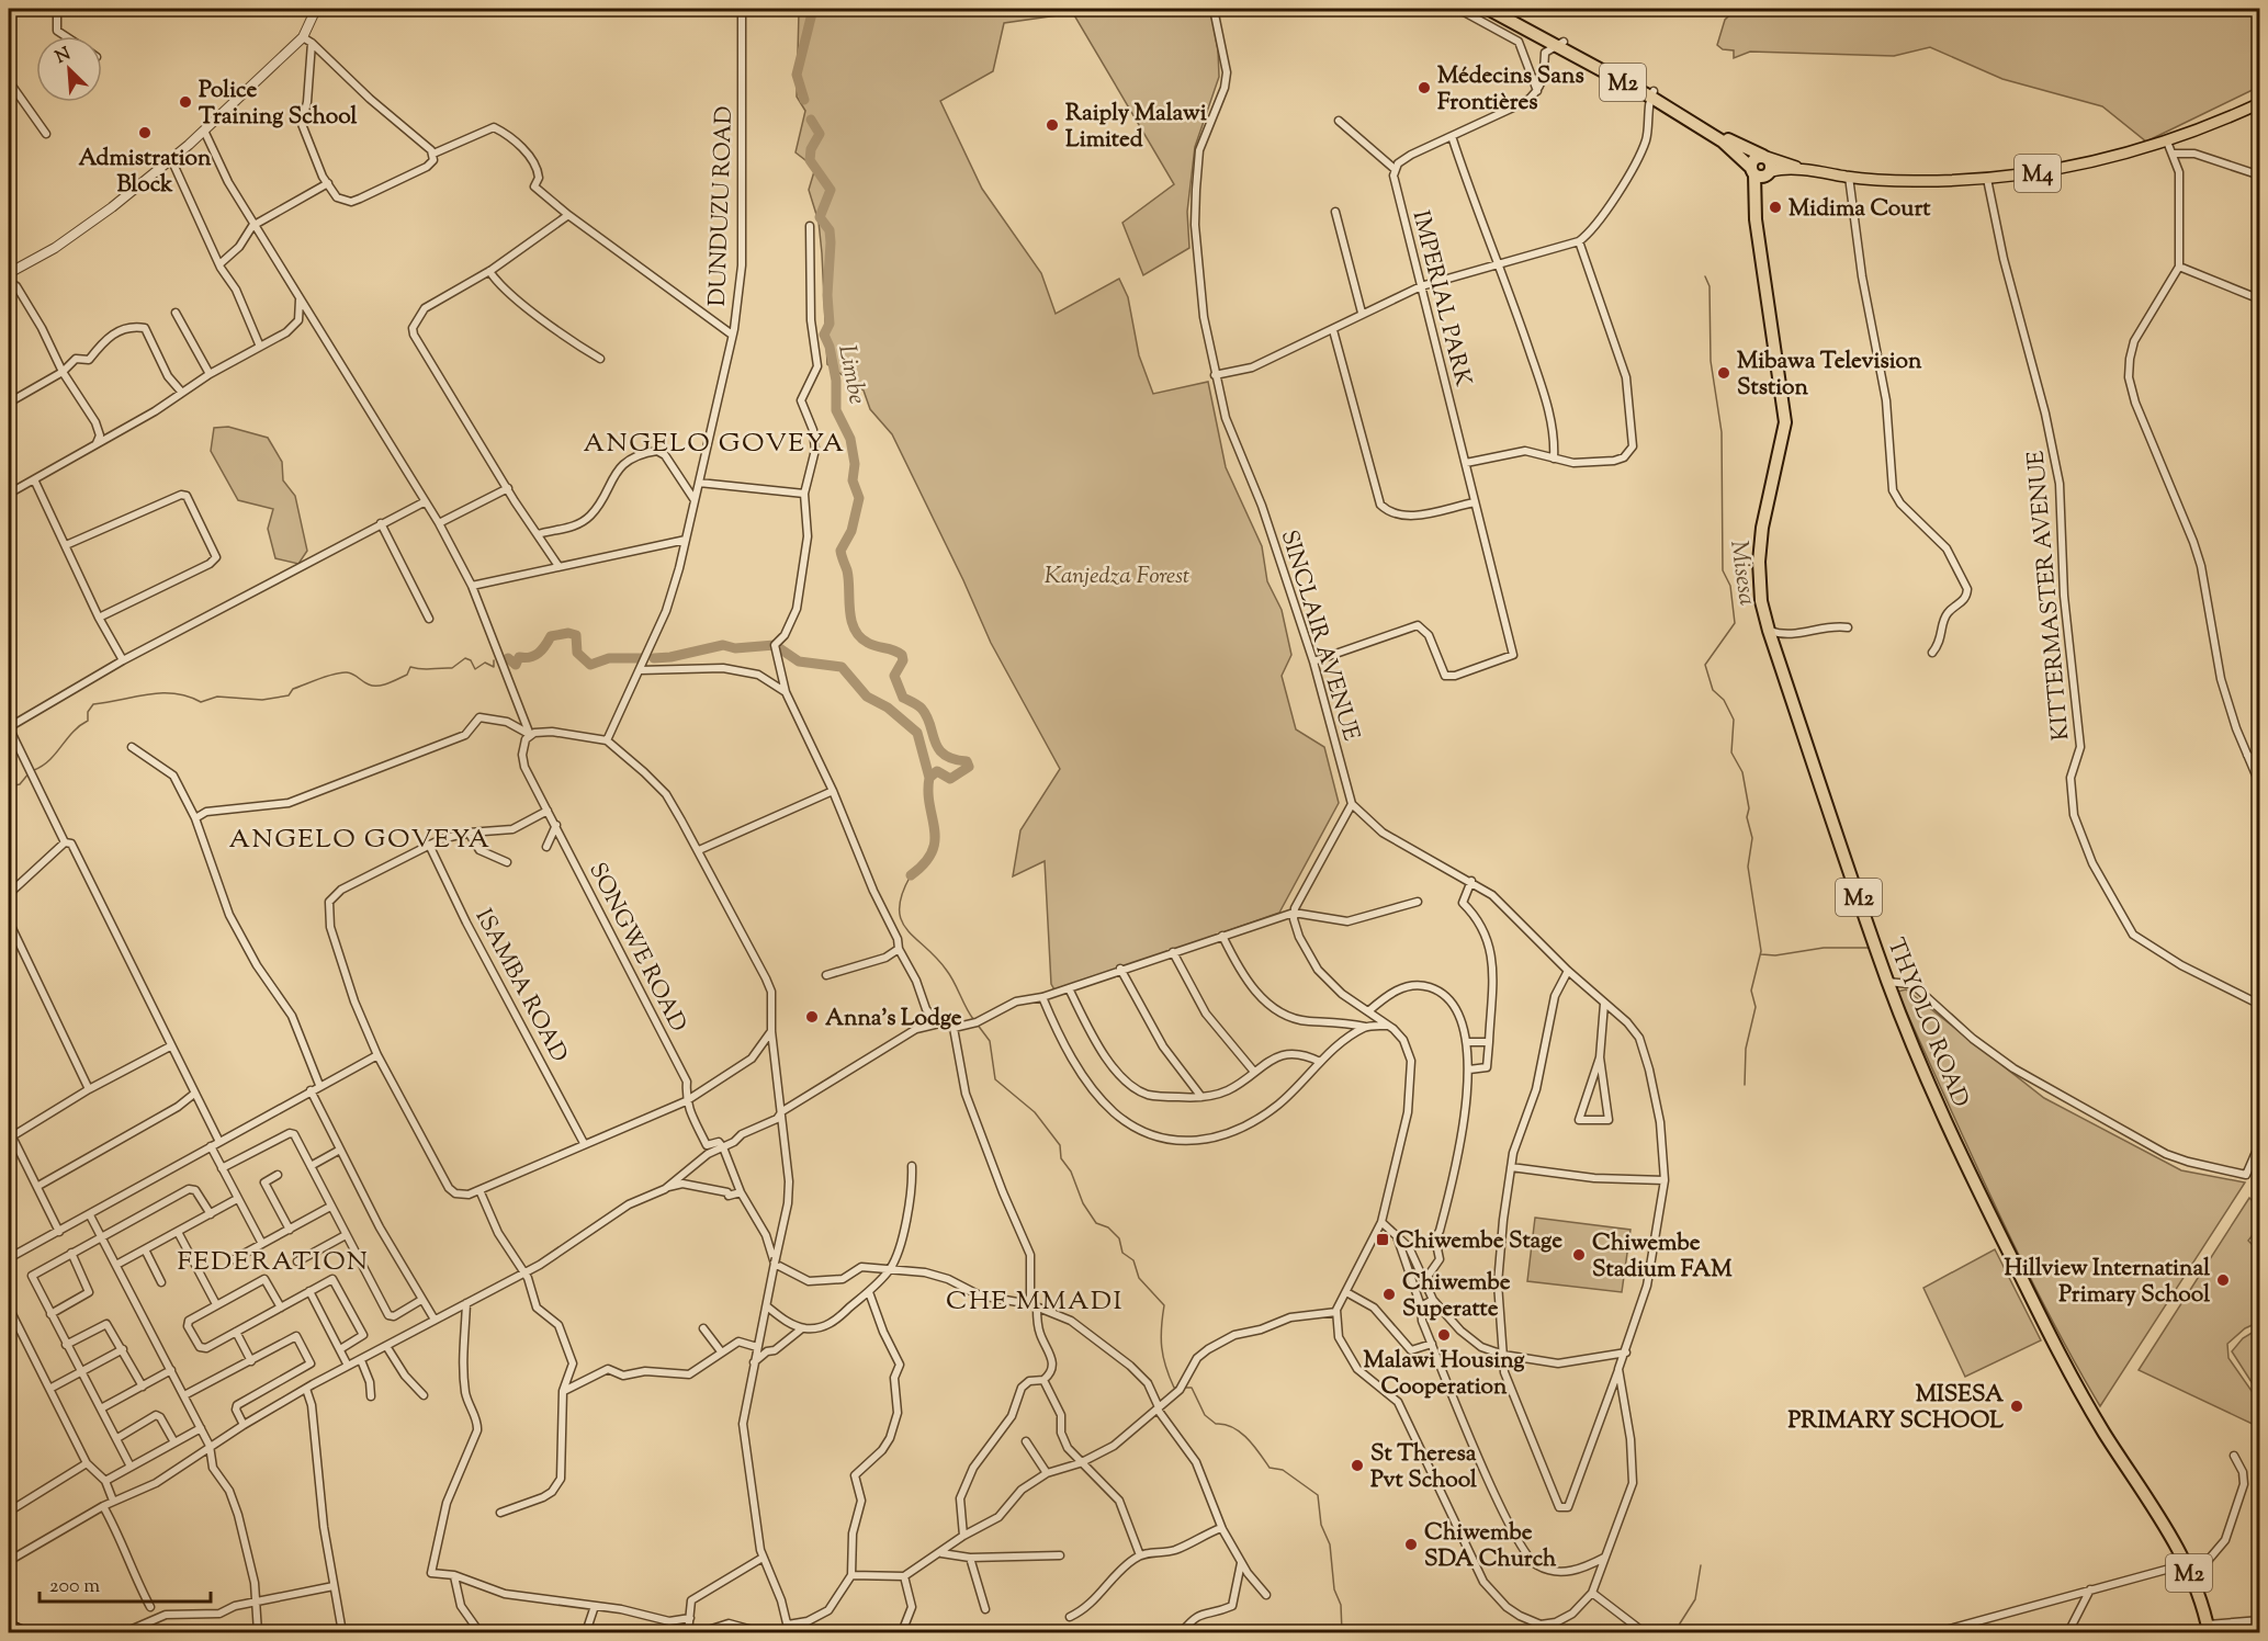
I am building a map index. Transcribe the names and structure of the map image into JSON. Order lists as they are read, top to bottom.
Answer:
{
  "streets": {
    "highway": ["M2", "THYOLO ROAD"],
    "main road": ["M4"],
    "street": [
      "DUNDUZU ROAD",
      "IMPERIAL PARK",
      "KITTERMASTER AVENUE",
      "SINCLAIR AVENUE",
      "SONGWE ROAD",
      "ISAMBA ROAD"
    ]
  },
  "crossings": [
    ["M2", "M4"],
    ["M2", "THYOLO ROAD"],
    ["M4", "KITTERMASTER AVENUE"],
    ["M4", "THYOLO ROAD"],
    ["IMPERIAL PARK", "SINCLAIR AVENUE"]
  ],
  "districts": [
    "ANGELO GOVEYA",
    "ANGELO GOVEYA",
    "FEDERATION",
    "CHE MMADI"
  ],
  "water": ["Limbe", "Misesa"],
  "parks": ["Kanjedza Forest"],
  "places": {
    "other": [
      "Médecins Sans Frontières",
      "Police Training School",
      "Raiply Malawi Limited",
      "Admistration Block",
      "Midima Court",
      "Mibawa Television Ststion",
      "Anna's Lodge",
      "Chiwembe Stadium FAM",
      "Hillview Internatinal Primary School",
      "Chiwembe Superatte",
      "Malawi Housing Cooperation",
      "MISESA PRIMARY SCHOOL",
      "St Theresa Pvt School",
      "Chiwembe SDA Church"
    ],
    "transit": ["Chiwembe Stage"]
  },
  "scale_bar": "200 m",
  "north": "top left"
}
